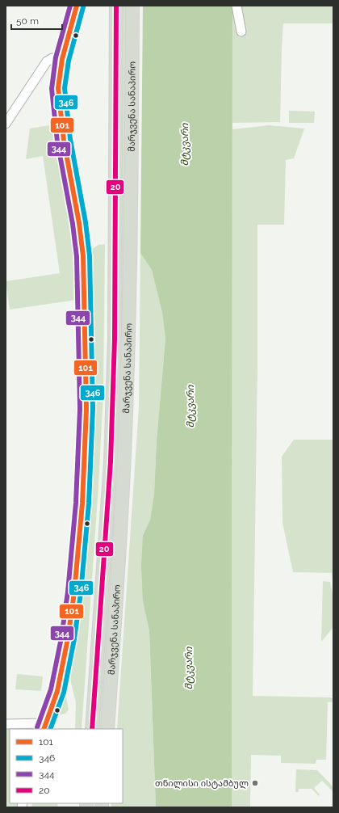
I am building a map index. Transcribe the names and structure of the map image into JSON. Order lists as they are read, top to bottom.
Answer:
{
  "streets": {
    "highway": ["მარჯვენა სანაპირო"]
  },
  "water": ["მტკვარი"],
  "places": ["თნილისი ისტამბულ"],
  "lines": [
    "transit line 101",
    "transit line 344",
    "transit line 20",
    "transit line 346"
  ],
  "legend": [
    "101",
    "346",
    "344",
    "20"
  ],
  "scale_bar": "50 m"
}
